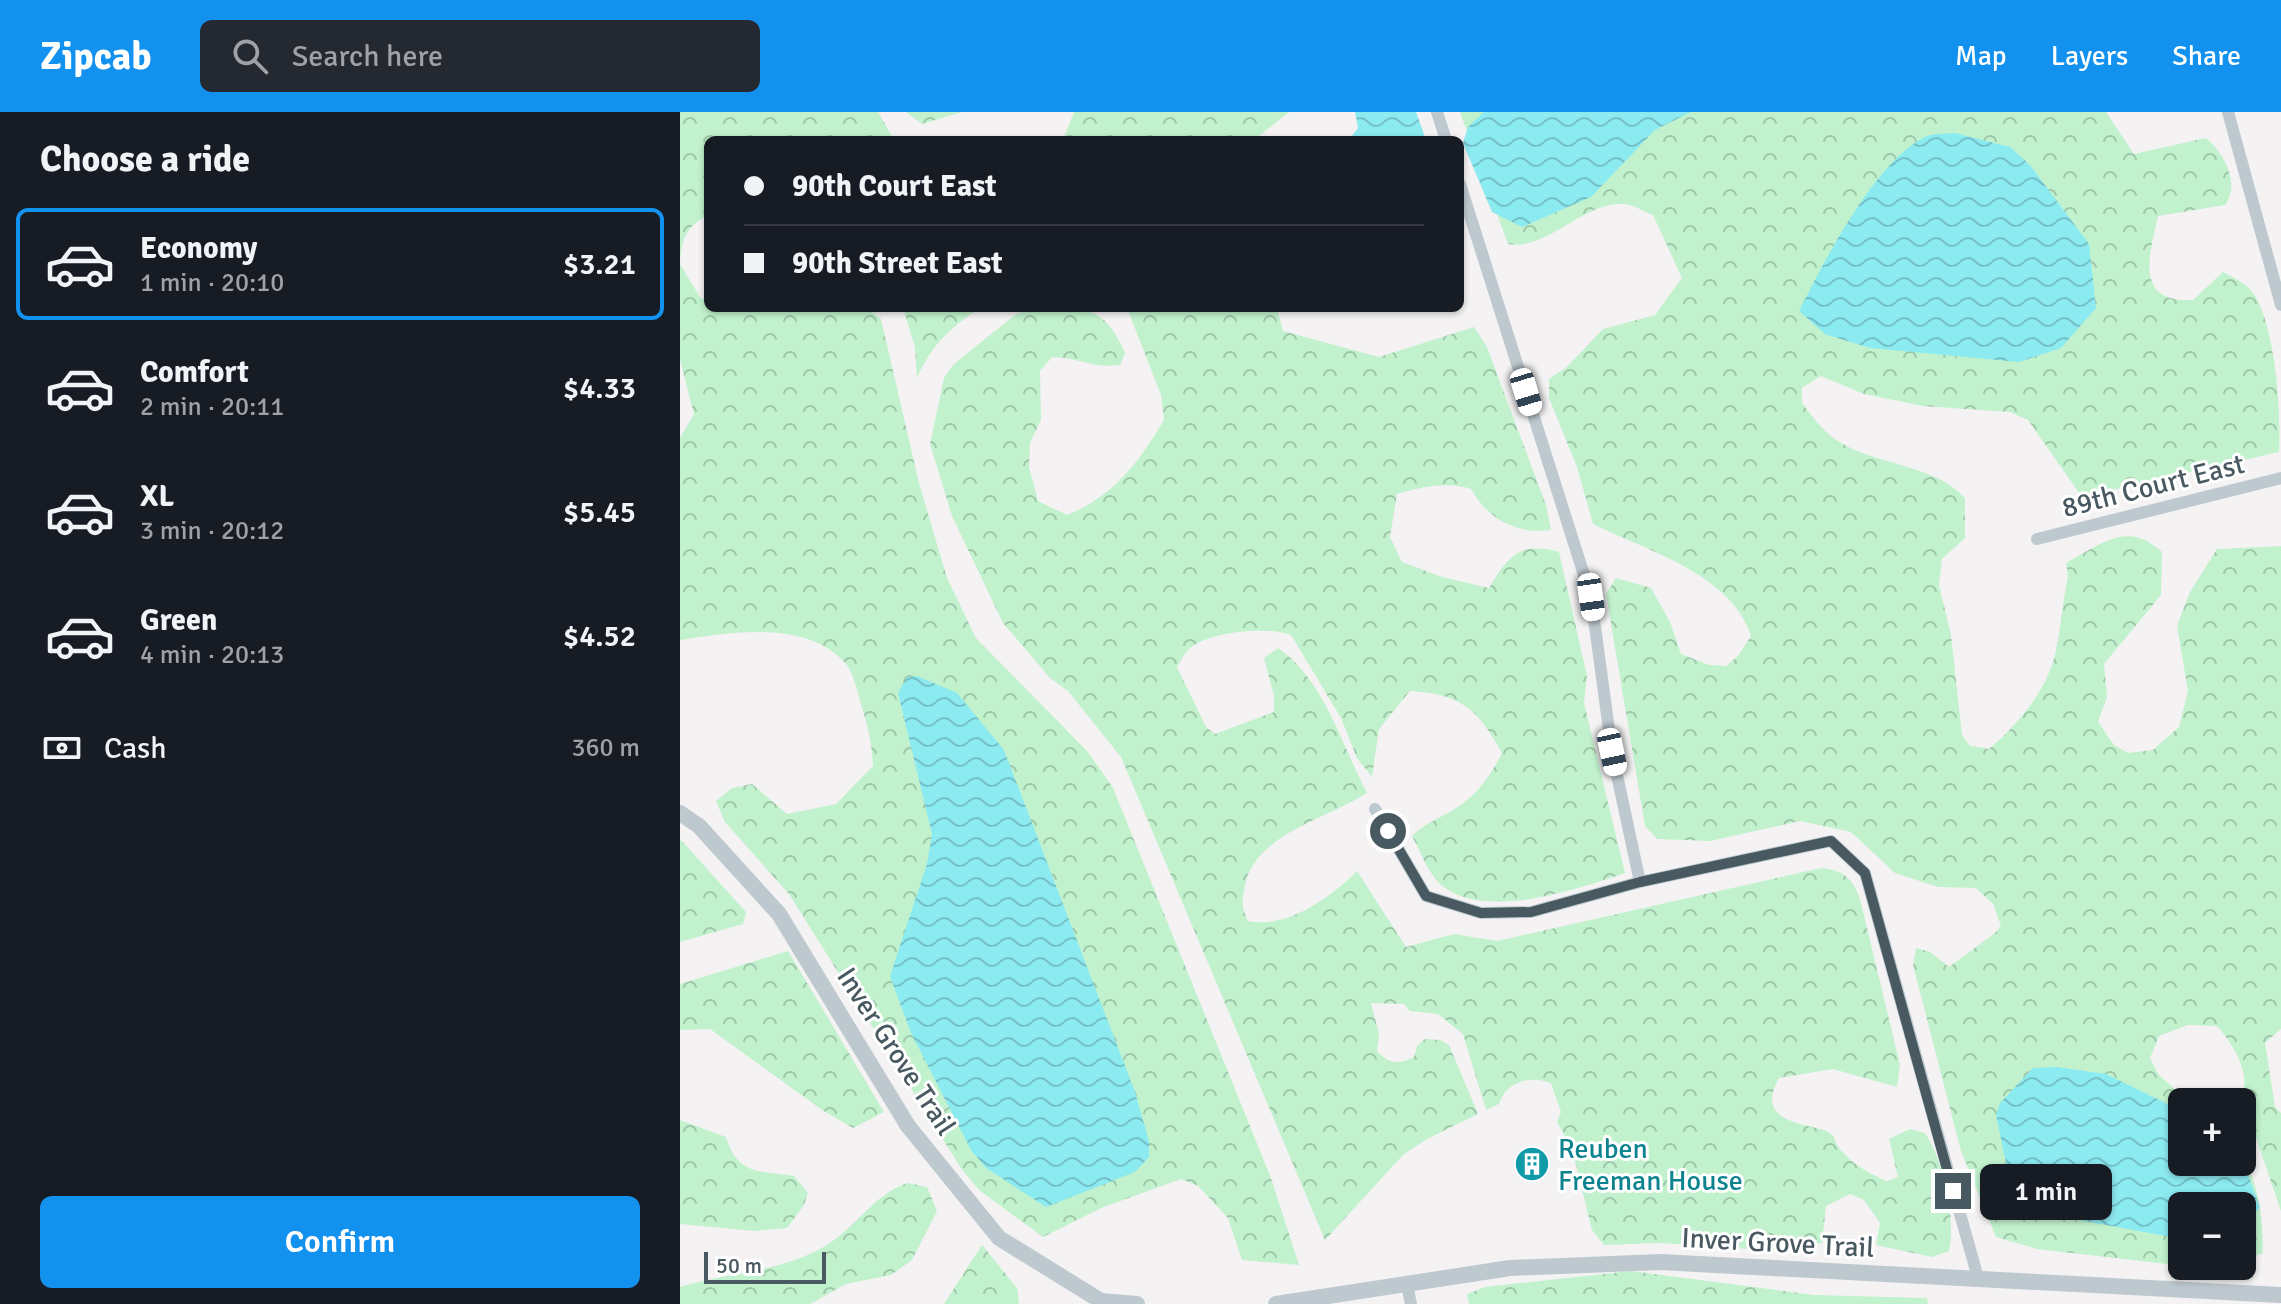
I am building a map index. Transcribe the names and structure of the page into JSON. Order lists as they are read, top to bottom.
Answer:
{
  "streets": {
    "street": ["89th Court East", "Inver Grove Trail"]
  },
  "places": {
    "building": ["Reuben Freeman House"]
  },
  "scale_bar": "50 m",
  "page": {
    "header": "Zipcab",
    "search": "Search here",
    "nav": ["Map", "Layers", "Share"],
    "heading": "Choose a ride",
    "banner": ["90th Court East", "90th Street East"],
    "list": [
      {
        "name": "Economy",
        "note": "1 min · 20:10",
        "value": "$3.21"
      },
      {
        "name": "Comfort",
        "note": "2 min · 20:11",
        "value": "$4.33"
      },
      {
        "name": "XL",
        "note": "3 min · 20:12",
        "value": "$5.45"
      },
      {
        "name": "Green",
        "note": "4 min · 20:13",
        "value": "$4.52"
      }
    ],
    "pay": ["Cash", "360 m"],
    "map_buttons": ["+", "−"],
    "bubble": "1 min",
    "buttons": "Confirm",
    "scale": "50 m"
  }
}
